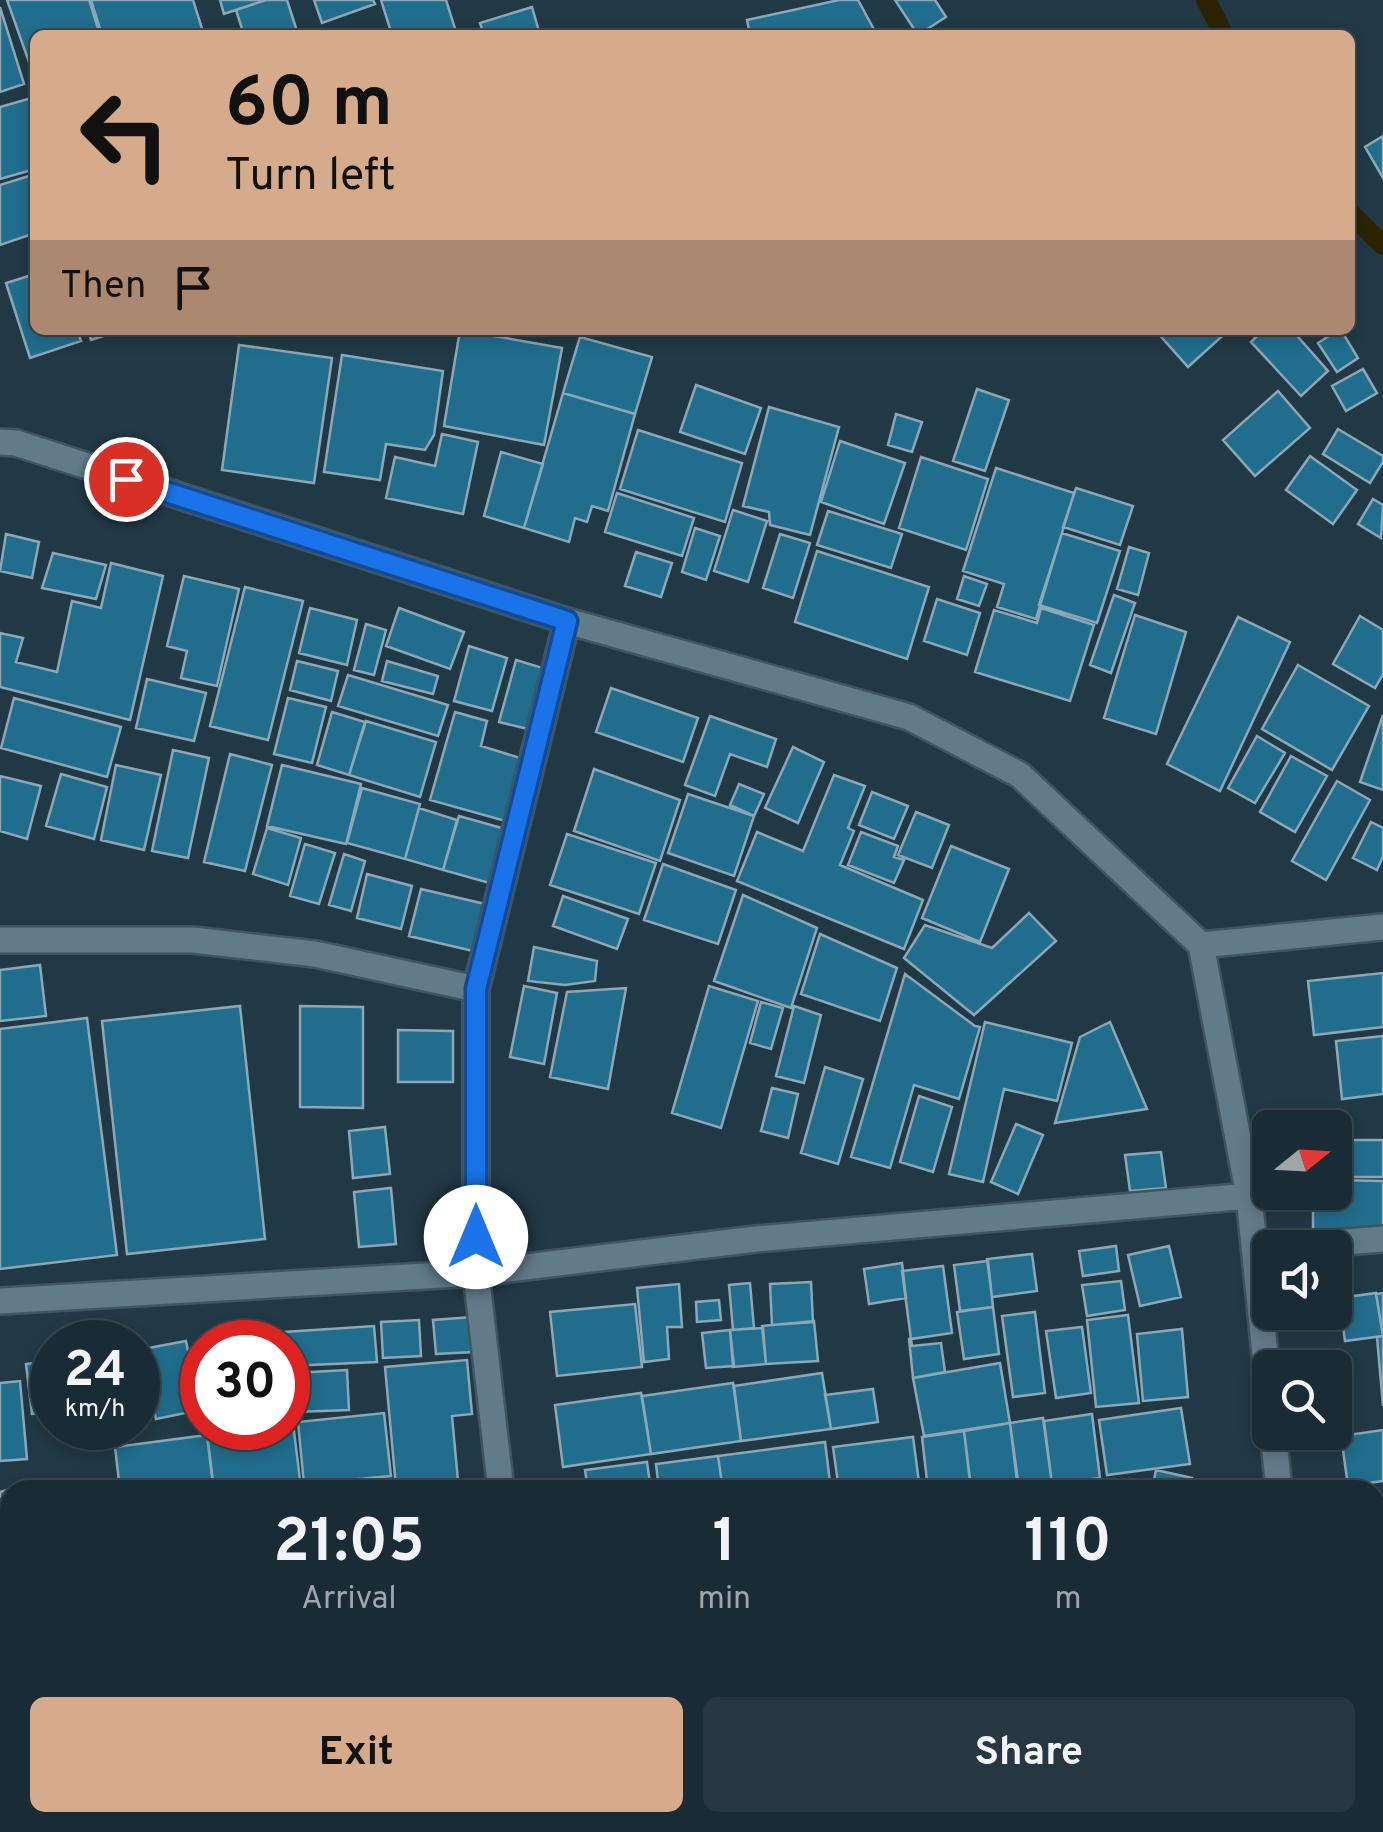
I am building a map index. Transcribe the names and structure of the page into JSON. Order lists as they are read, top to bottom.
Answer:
{
  "north": "right",
  "page": {
    "turn": ["60 m", "Turn left"],
    "then": "Then",
    "speed": "24 km/h",
    "limit": "30",
    "eta": [
      "21:05",
      "Arrival",
      "1",
      "min",
      "110",
      "m"
    ],
    "buttons": ["Exit", "Share"]
  }
}
